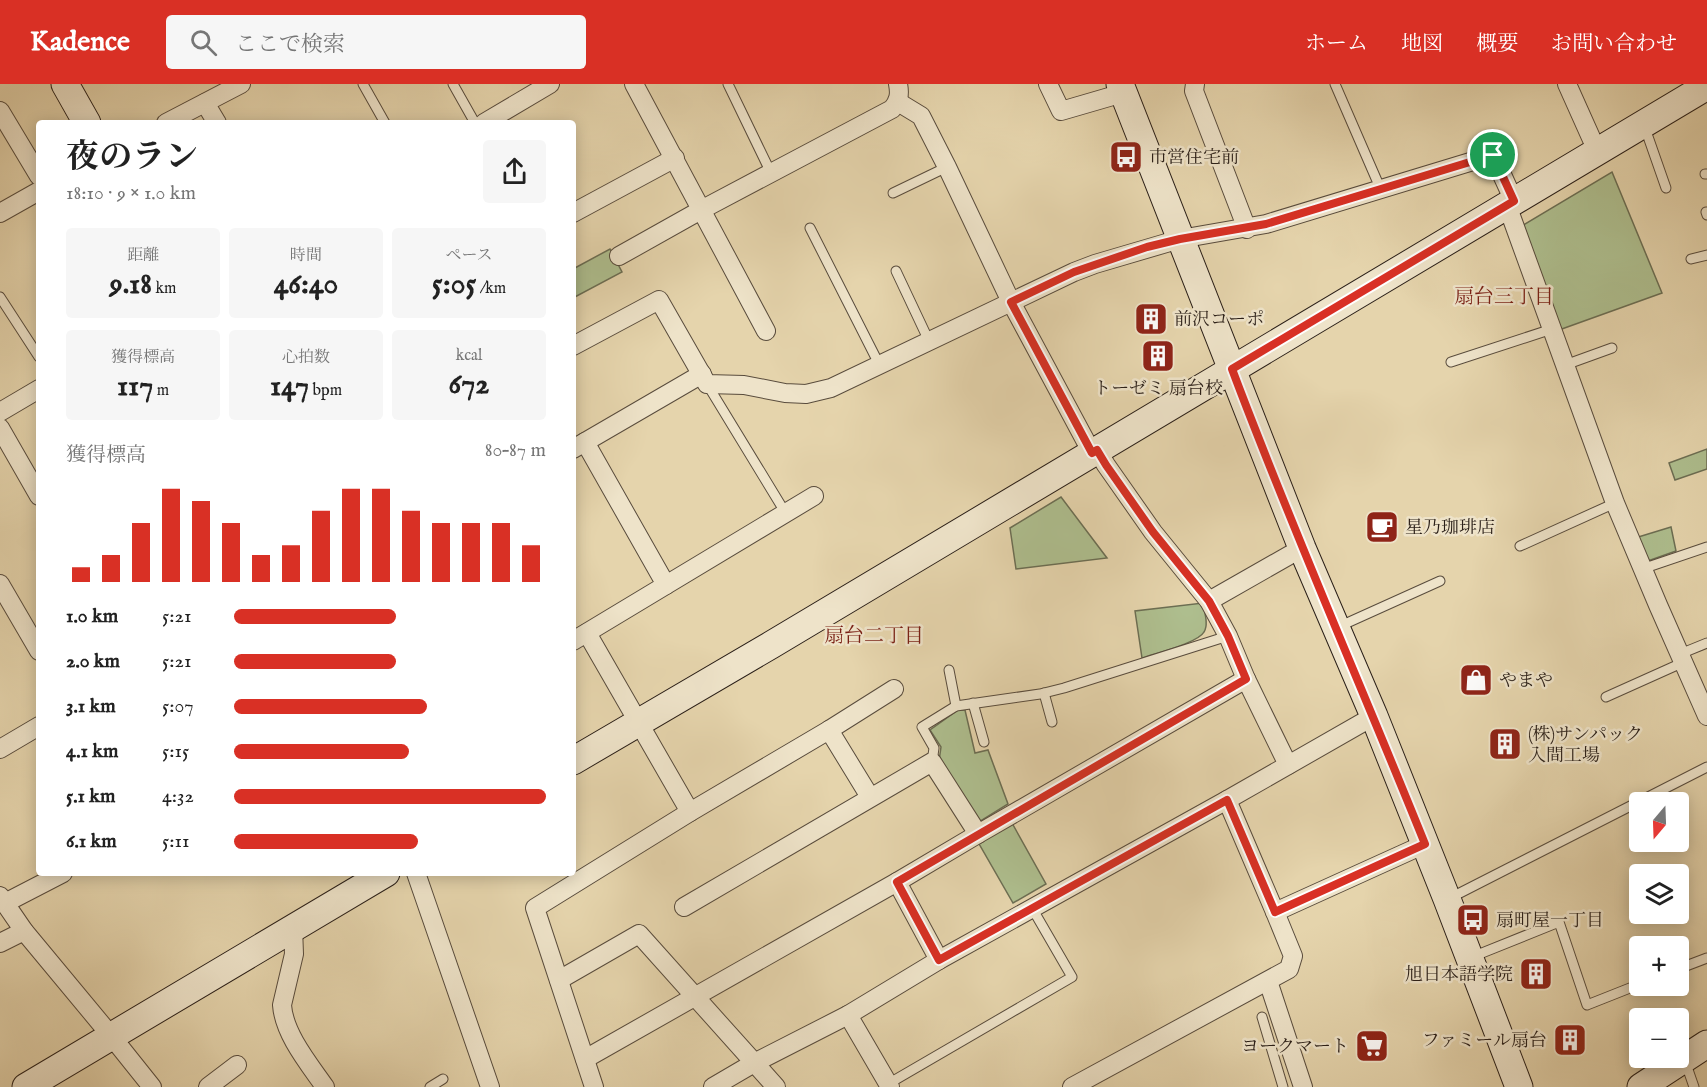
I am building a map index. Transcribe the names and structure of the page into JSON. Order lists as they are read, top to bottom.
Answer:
{
  "districts": ["扇台三丁目", "扇台二丁目"],
  "places": {
    "bus stop": ["市営住宅前", "扇町屋一丁目"],
    "building": [
      "前沢コーポ",
      "トーゼミ 扇台校",
      "(株)サンパック 入間工場",
      "旭日本語学院",
      "ファミール扇台"
    ],
    "cafe": ["星乃珈琲店"],
    "shop": ["やまや"],
    "supermarket": ["ヨークマート"]
  },
  "north": "bottom",
  "page": {
    "header": "Kadence",
    "search": "ここで検索",
    "nav": [
      "ホーム",
      "地図",
      "概要",
      "お問い合わせ"
    ],
    "heading": ["夜のラン", "18:10 · 9 × 1.0 km"],
    "stats": [
      ["距離", "9.18 km"],
      ["時間", "46:40"],
      ["ペース", "5:05 /km"],
      ["獲得標高", "117 m"],
      ["心拍数", "147 bpm"],
      ["kcal", "672"]
    ],
    "chart": ["獲得標高", "80–87 m"],
    "list": [
      {
        "name": "1.0 km",
        "note": "5:21"
      },
      {
        "name": "2.0 km",
        "note": "5:21"
      },
      {
        "name": "3.1 km",
        "note": "5:07"
      },
      {
        "name": "4.1 km",
        "note": "5:15"
      },
      {
        "name": "5.1 km",
        "note": "4:32"
      },
      {
        "name": "6.1 km",
        "note": "5:11"
      }
    ],
    "map_buttons": ["+", "−"]
  }
}
